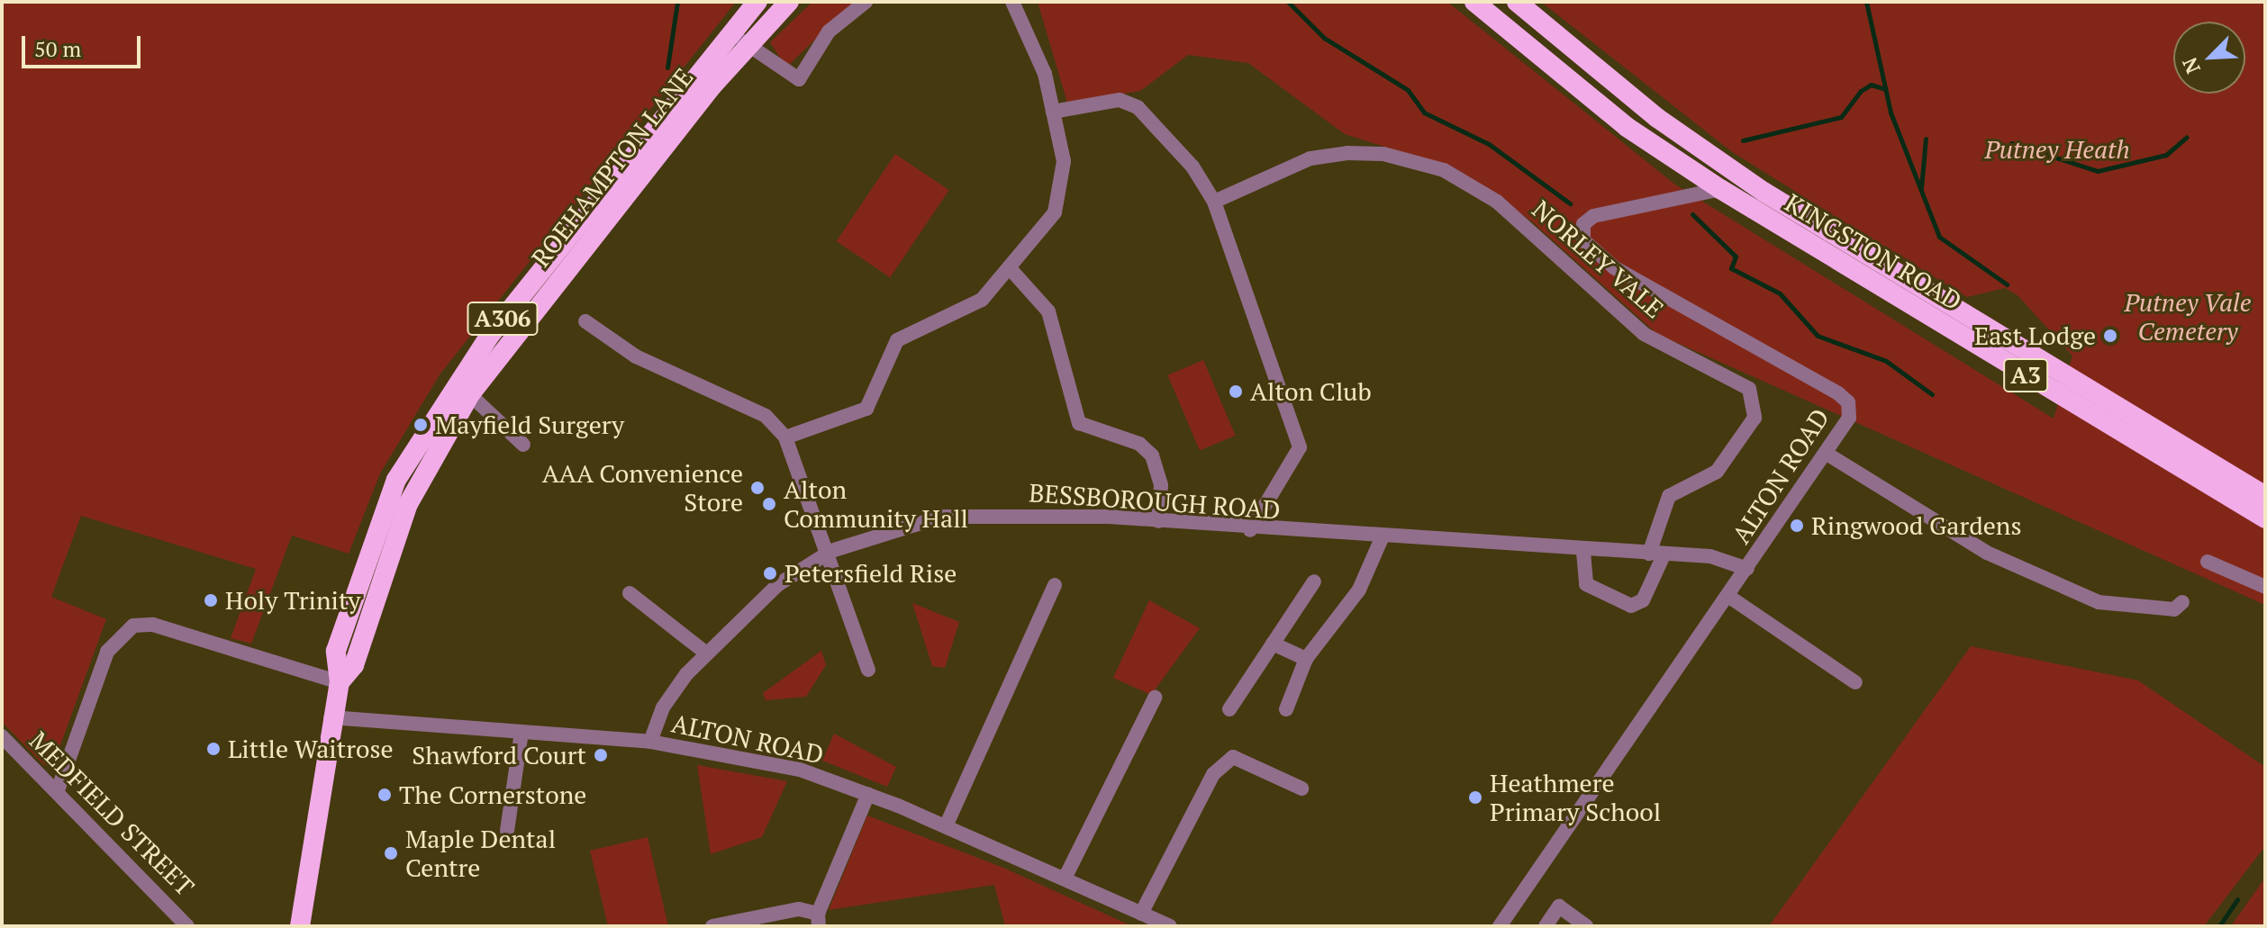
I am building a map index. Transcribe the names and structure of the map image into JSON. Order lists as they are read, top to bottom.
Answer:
{
  "streets": {
    "highway": [
      "ROEHAMPTON LANE",
      "KINGSTON ROAD",
      "A306",
      "A3"
    ],
    "street": [
      "NORLEY VALE",
      "ALTON ROAD",
      "BESSBOROUGH ROAD",
      "MEDFIELD STREET"
    ]
  },
  "crossings": [
    ["ROEHAMPTON LANE", "ALTON ROAD"],
    ["KINGSTON ROAD", "ALTON ROAD"],
    ["NORLEY VALE", "BESSBOROUGH ROAD"],
    ["ALTON ROAD", "BESSBOROUGH ROAD"]
  ],
  "parks": ["Putney Heath", "Putney Vale Cemetery"],
  "places": [
    "East Lodge",
    "Alton Club",
    "Mayfield Surgery",
    "AAA Convenience Store",
    "Alton Community Hall",
    "Ringwood Gardens",
    "Petersfield Rise",
    "Holy Trinity",
    "Little Waitrose",
    "Shawford Court",
    "The Cornerstone",
    "Heathmere Primary School",
    "Maple Dental Centre"
  ],
  "scale_bar": "50 m",
  "north": "bottom left"
}
